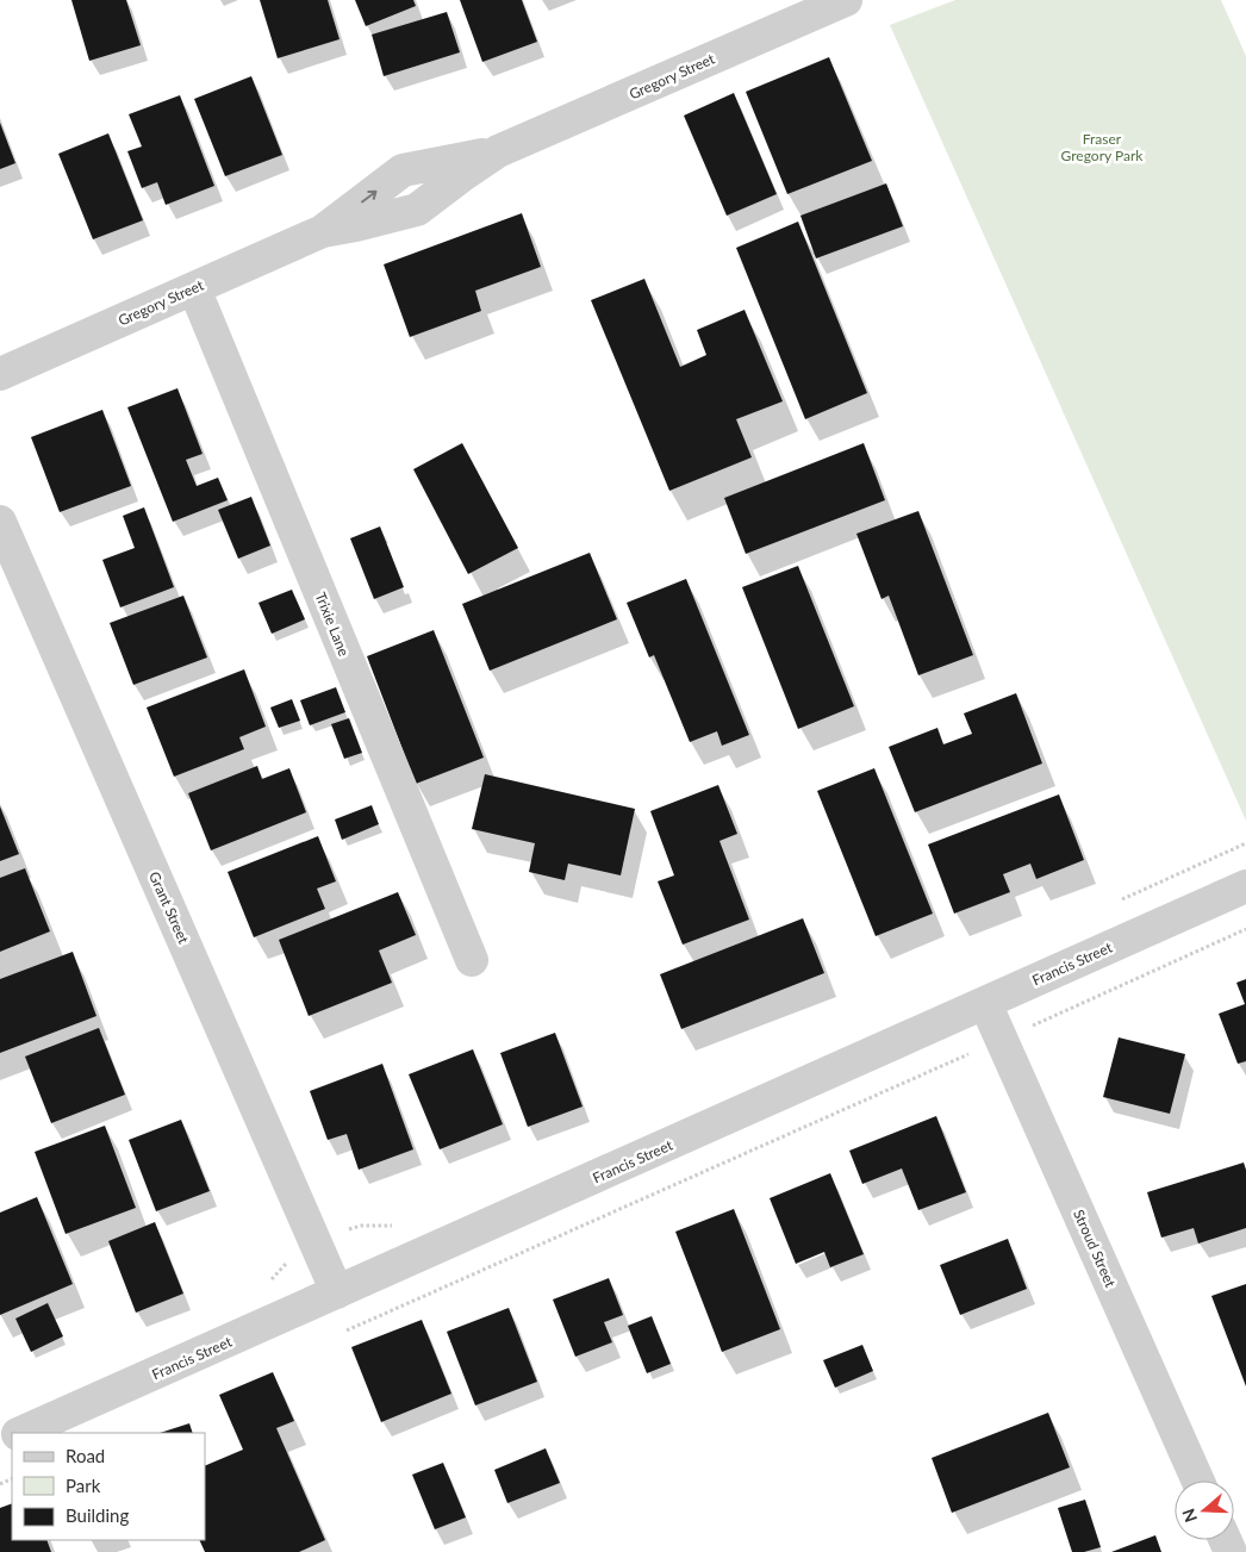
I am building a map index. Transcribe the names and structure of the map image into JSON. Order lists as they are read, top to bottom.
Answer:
{
  "streets": {
    "street": [
      "Gregory Street",
      "Trixie Lane",
      "Grant Street",
      "Francis Street",
      "Stroud Street"
    ]
  },
  "crossings": [
    ["Gregory Street", "Trixie Lane"],
    ["Grant Street", "Francis Street"],
    ["Francis Street", "Stroud Street"]
  ],
  "parks": ["Fraser Gregory Park"],
  "legend": ["Road", "Park", "Building"],
  "north": "left"
}
